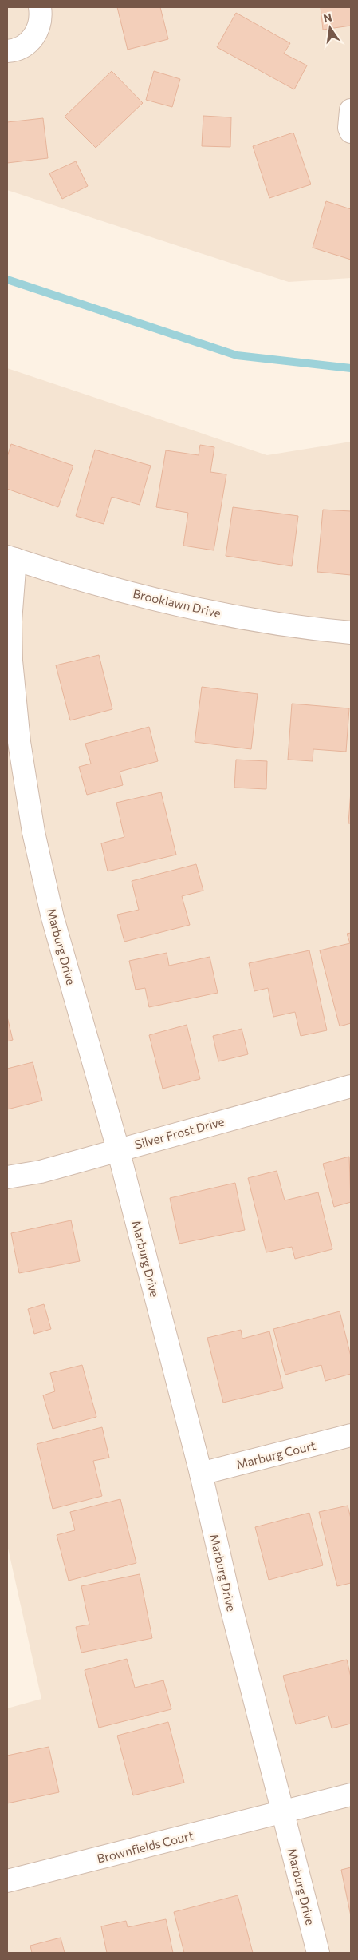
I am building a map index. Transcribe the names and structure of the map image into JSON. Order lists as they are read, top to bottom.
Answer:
{
  "streets": {
    "street": [
      "Brooklawn Drive",
      "Marburg Drive",
      "Silver Frost Drive",
      "Marburg Court",
      "Brownfields Court"
    ]
  },
  "crossings": [
    ["Brooklawn Drive", "Marburg Drive"],
    ["Marburg Drive", "Silver Frost Drive"],
    ["Marburg Drive", "Marburg Court"],
    ["Marburg Drive", "Brownfields Court"]
  ],
  "north": "top"
}
